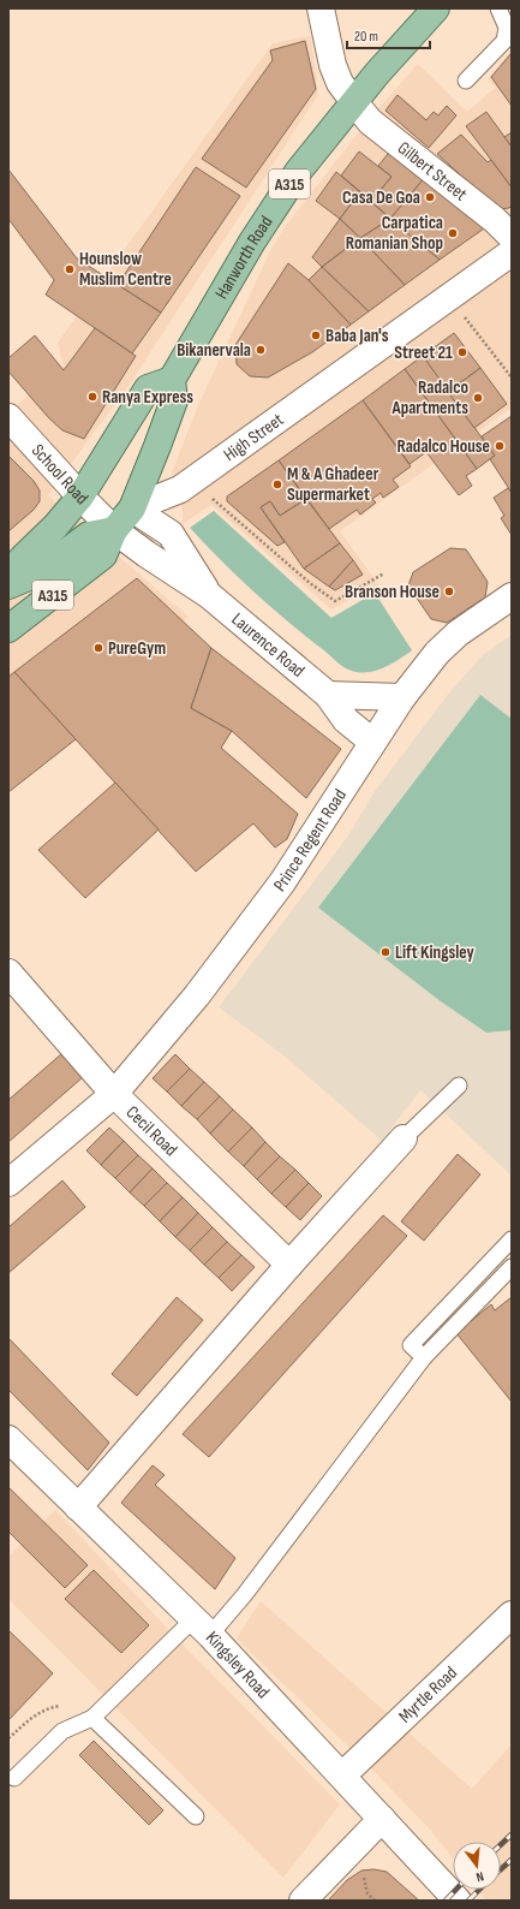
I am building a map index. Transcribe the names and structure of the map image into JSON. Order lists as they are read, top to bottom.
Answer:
{
  "streets": {
    "main road": ["A315", "Hanworth Road", "High Street"],
    "street": [
      "Gilbert Street",
      "School Road",
      "Laurence Road",
      "Prince Regent Road",
      "Cecil Road",
      "Kingsley Road",
      "Myrtle Road"
    ]
  },
  "crossings": [
    ["Gilbert Street", "Hanworth Road"],
    ["A315", "Hanworth Road"],
    ["A315", "High Street"],
    ["A315", "School Road"],
    ["A315", "Laurence Road"],
    ["High Street", "School Road"],
    ["High Street", "Laurence Road"],
    ["School Road", "Laurence Road"],
    ["Laurence Road", "Prince Regent Road"],
    ["Prince Regent Road", "Cecil Road"],
    ["Kingsley Road", "Myrtle Road"]
  ],
  "places": [
    "Casa De Goa",
    "Carpatica Romanian Shop",
    "Hounslow Muslim Centre",
    "Baba Jan's",
    "Bikanervala",
    "Street 21",
    "Ranya Express",
    "Radalco Apartments",
    "Radalco House",
    "M & A Ghadeer Supermarket",
    "Branson House",
    "PureGym",
    "Lift Kingsley"
  ],
  "scale_bar": "20 m",
  "north": "bottom"
}
